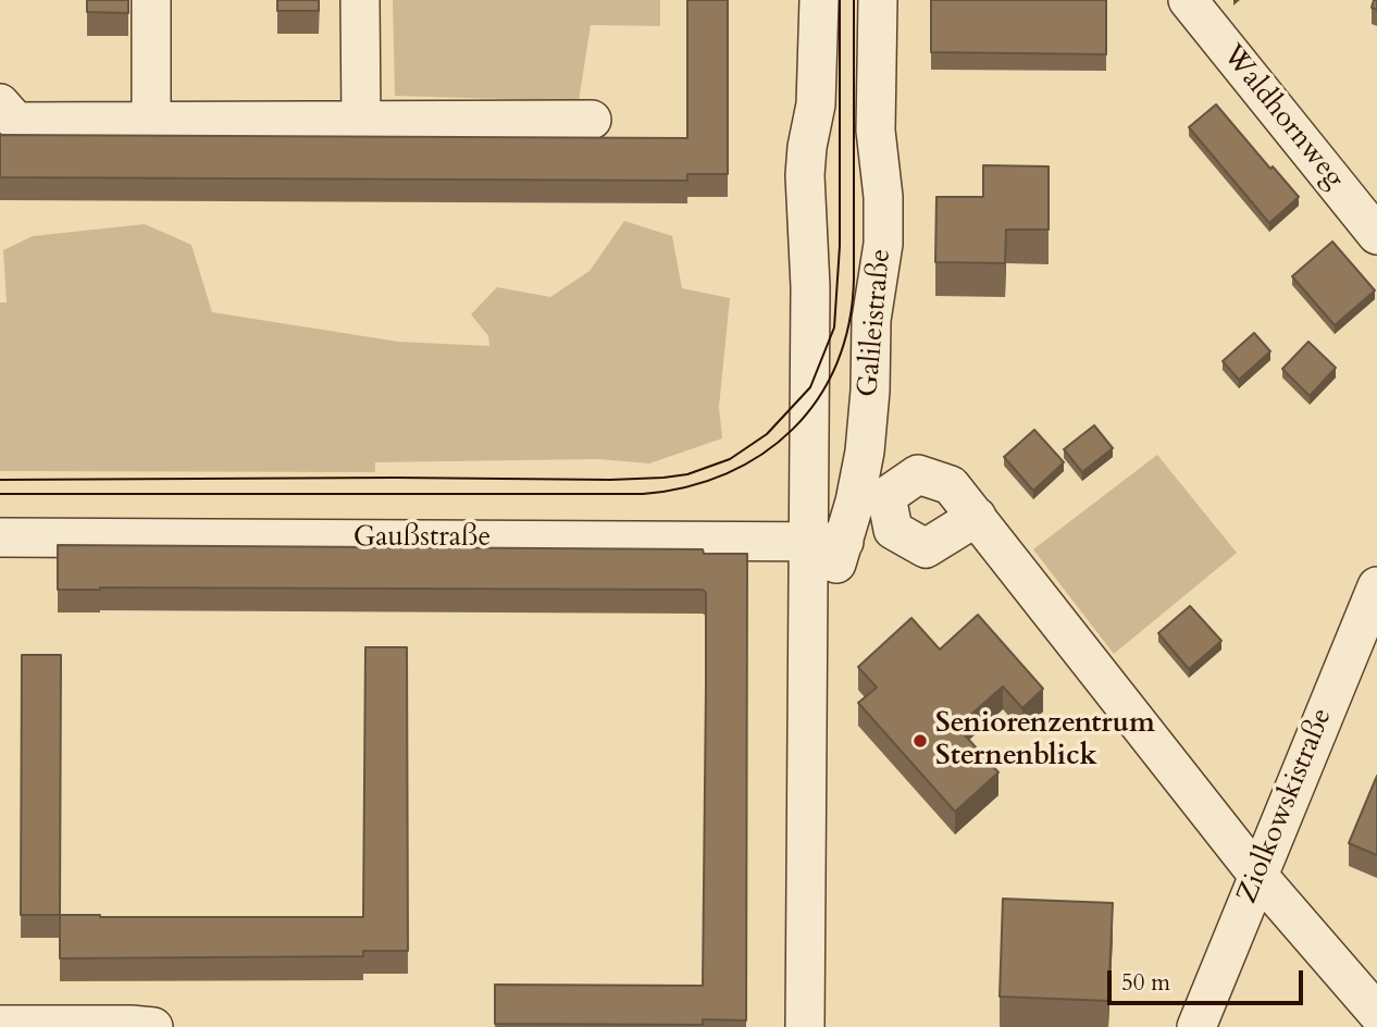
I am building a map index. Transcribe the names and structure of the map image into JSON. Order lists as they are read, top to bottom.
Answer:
{
  "streets": {
    "street": [
      "Waldhornweg",
      "Galileistraße",
      "Gaußstraße",
      "Ziolkowskistraße"
    ]
  },
  "crossings": [
    ["Galileistraße", "Gaußstraße"]
  ],
  "places": ["Seniorenzentrum Sternenblick"],
  "scale_bar": "50 m"
}
